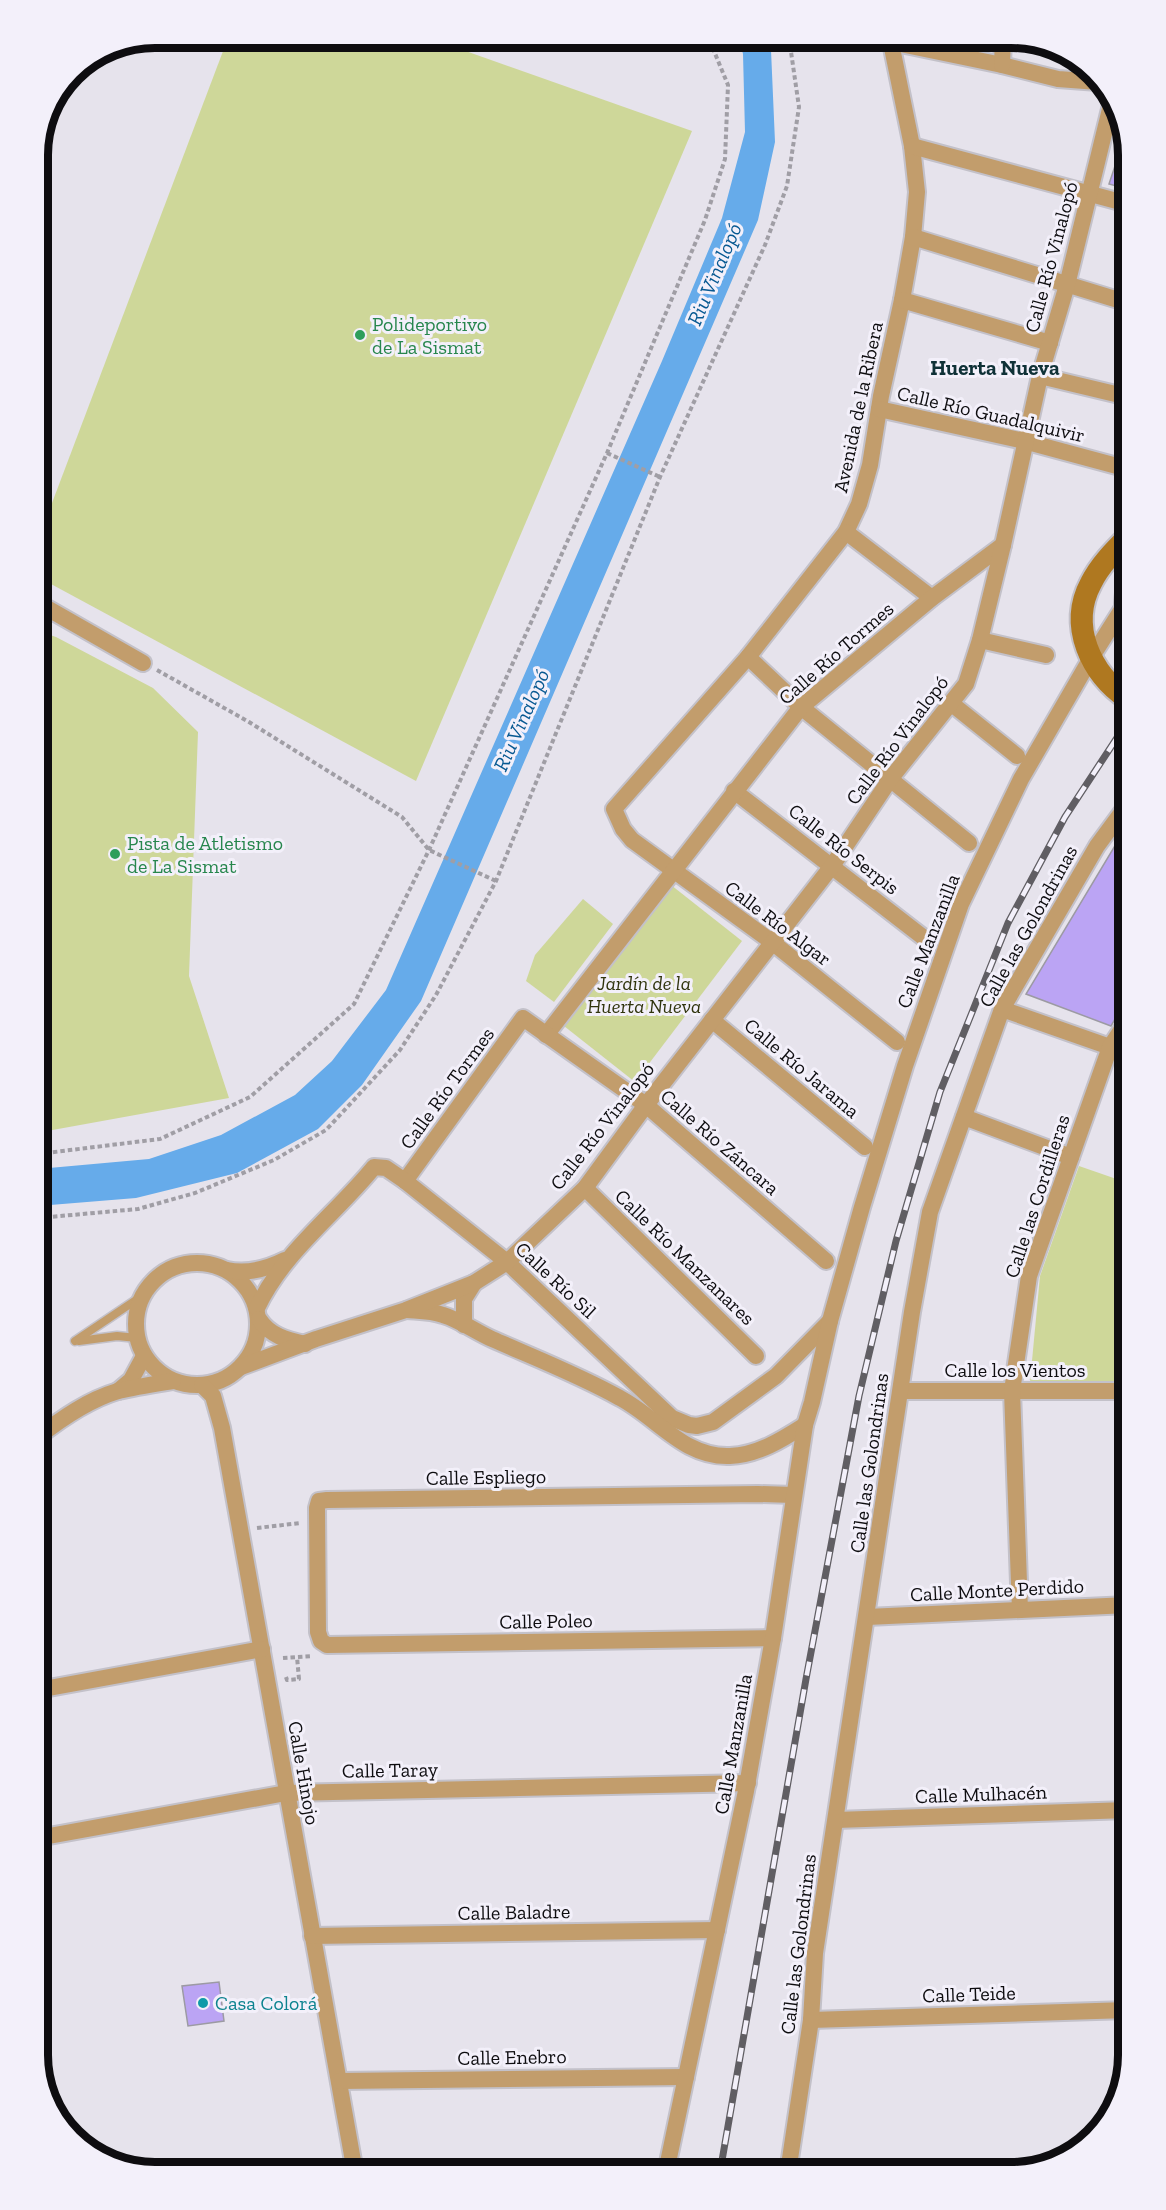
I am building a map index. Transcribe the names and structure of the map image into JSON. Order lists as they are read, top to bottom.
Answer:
{
  "streets": {
    "street": [
      "Calle Río Vinalopó",
      "Avenida de la Ribera",
      "Calle Río Guadalquivir",
      "Calle Río Tormes",
      "Calle Río Serpis",
      "Calle Río Algar",
      "Calle las Golondrinas",
      "Calle Manzanilla",
      "Calle Río Jarama",
      "Calle Río Záncara",
      "Calle las Cordilleras",
      "Calle Río Manzanares",
      "Calle Río Sil",
      "Calle los Vientos",
      "Calle Espliego",
      "Calle Monte Perdido",
      "Calle Poleo",
      "Calle Taray",
      "Calle Hinojo",
      "Calle Mulhacén",
      "Calle Baladre",
      "Calle Teide",
      "Calle Enebro"
    ]
  },
  "crossings": [
    ["Calle Río Vinalopó", "Calle Río Guadalquivir"],
    ["Calle Río Vinalopó", "Calle Río Tormes"],
    ["Calle Río Vinalopó", "Calle Río Serpis"],
    ["Calle Río Vinalopó", "Calle Río Algar"],
    ["Calle Río Vinalopó", "Calle Río Jarama"],
    ["Calle Río Vinalopó", "Calle Río Záncara"],
    ["Calle Río Vinalopó", "Calle Río Manzanares"],
    ["Calle Río Vinalopó", "Calle Río Sil"],
    ["Calle Río Vinalopó", "Calle Hinojo"],
    ["Avenida de la Ribera", "Calle Río Guadalquivir"],
    ["Avenida de la Ribera", "Calle Río Algar"],
    ["Calle Río Tormes", "Calle Río Serpis"],
    ["Calle Río Tormes", "Calle Río Algar"],
    ["Calle Río Tormes", "Calle Río Záncara"],
    ["Calle Río Tormes", "Calle Río Sil"],
    ["Calle las Golondrinas", "Calle los Vientos"],
    ["Calle las Golondrinas", "Calle Monte Perdido"],
    ["Calle las Golondrinas", "Calle Mulhacén"],
    ["Calle las Golondrinas", "Calle Teide"],
    ["Calle Manzanilla", "Calle Río Sil"],
    ["Calle Manzanilla", "Calle Espliego"],
    ["Calle Manzanilla", "Calle Poleo"],
    ["Calle Manzanilla", "Calle Taray"],
    ["Calle Manzanilla", "Calle Baladre"],
    ["Calle Manzanilla", "Calle Enebro"],
    ["Calle las Cordilleras", "Calle los Vientos"],
    ["Calle las Cordilleras", "Calle Monte Perdido"],
    ["Calle Espliego", "Calle Poleo"],
    ["Calle Taray", "Calle Hinojo"],
    ["Calle Hinojo", "Calle Baladre"],
    ["Calle Hinojo", "Calle Enebro"]
  ],
  "districts": ["Huerta Nueva"],
  "water": ["Riu Vinalopó"],
  "parks": ["Jardín de la Huerta Nueva"],
  "places": ["Polideportivo de La Sismat", "Pista de Atletismo de La Sismat", "Casa Colorá"]
}
